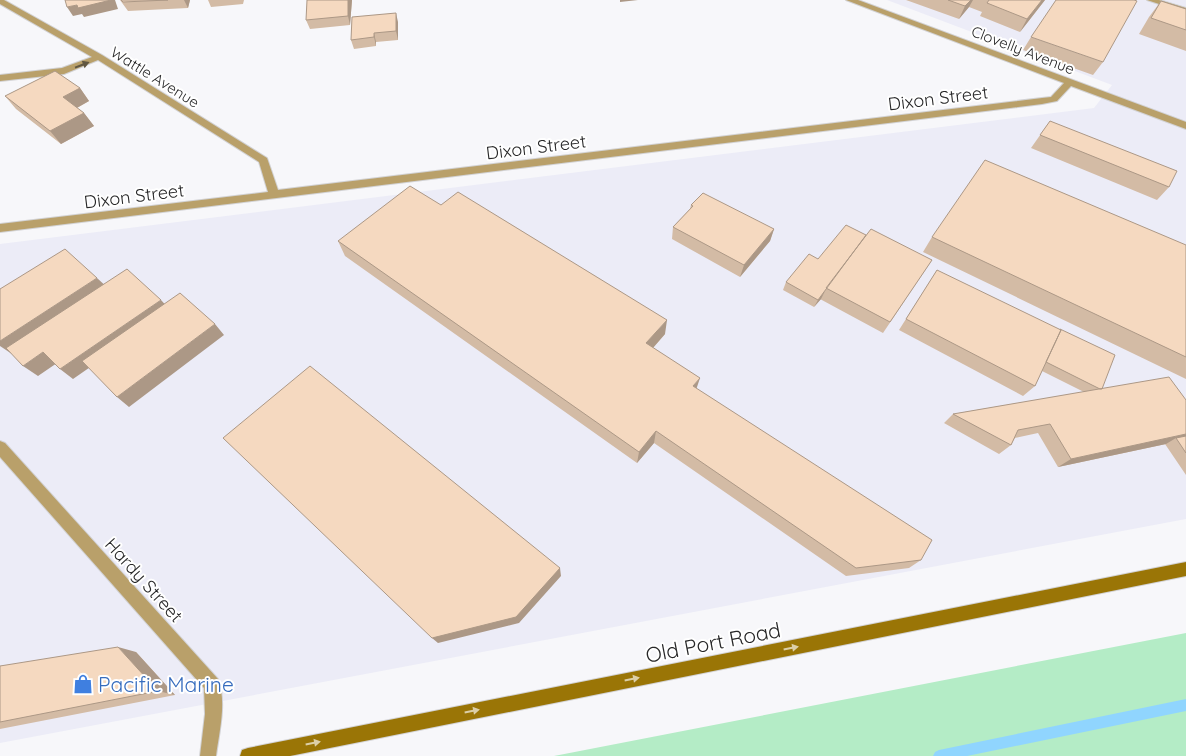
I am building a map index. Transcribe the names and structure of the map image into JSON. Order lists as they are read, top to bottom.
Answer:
{
  "streets": {
    "main road": ["Old Port Road"],
    "street": [
      "Clovelly Avenue",
      "Wattle Avenue",
      "Dixon Street",
      "Hardy Street"
    ]
  },
  "crossings": [
    ["Clovelly Avenue", "Dixon Street"],
    ["Wattle Avenue", "Dixon Street"]
  ],
  "one_way": ["Old Port Road"],
  "places": {
    "shop": ["Pacific Marine"]
  }
}
